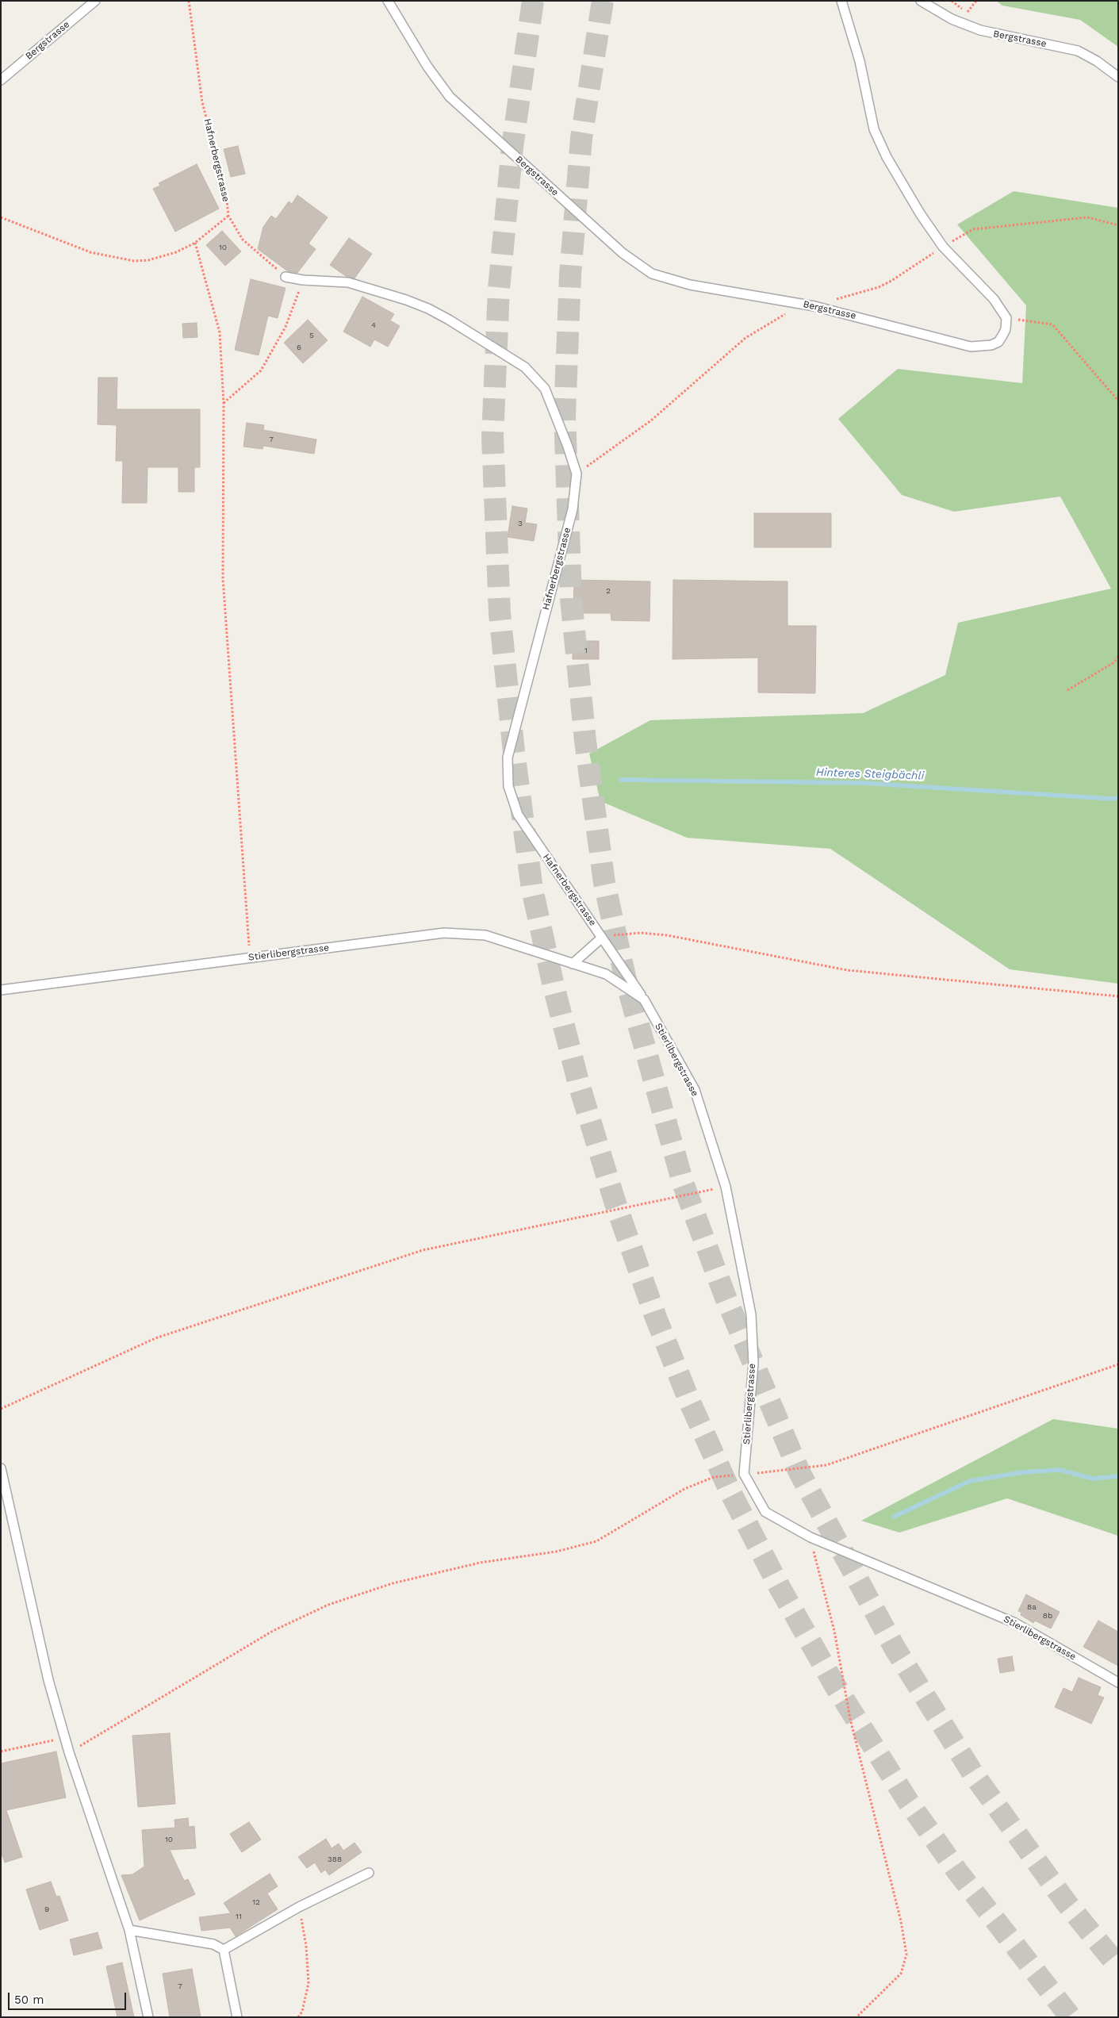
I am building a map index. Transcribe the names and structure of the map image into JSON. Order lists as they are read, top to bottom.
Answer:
{
  "streets": {
    "lane": ["Bergstrasse", "Hafnerbergstrasse", "Stierlibergstrasse"]
  },
  "crossings": [
    ["Hafnerbergstrasse", "Stierlibergstrasse"]
  ],
  "water": ["Hinteres Steigbächli"],
  "house_numbers": [
    "10",
    "4",
    "5",
    "6",
    "7",
    "3",
    "2",
    "1",
    "8a",
    "8b",
    "10",
    "388",
    "12",
    "9",
    "11",
    "7"
  ],
  "scale_bar": "50 m"
}
